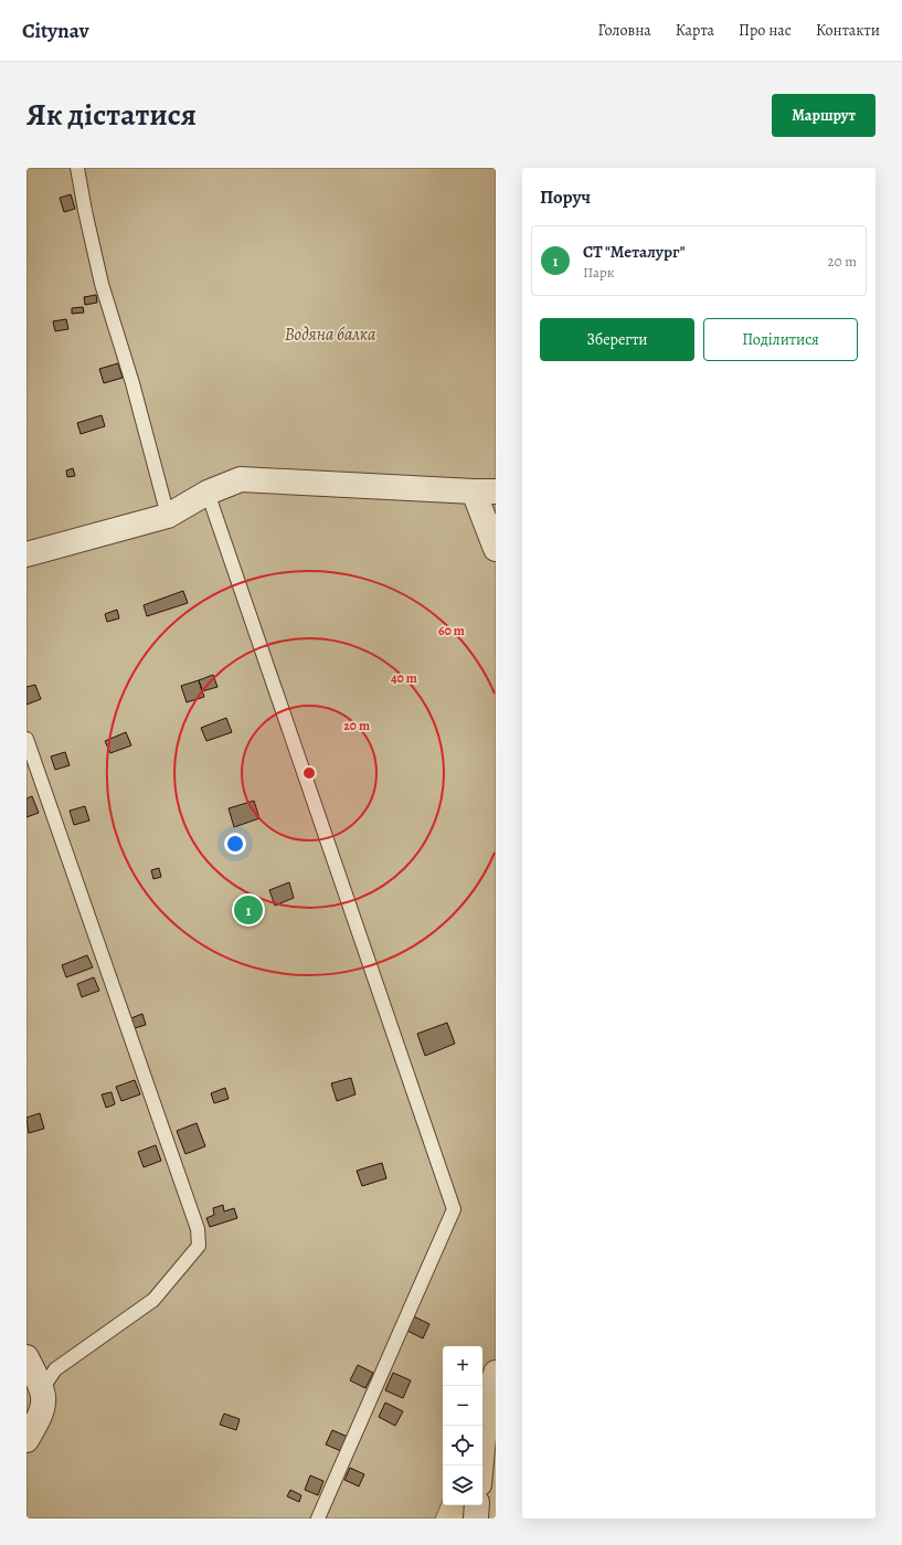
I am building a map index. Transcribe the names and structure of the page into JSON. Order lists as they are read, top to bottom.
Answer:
{
  "parks": ["Водяна балка"],
  "page": {
    "header": "Citynav",
    "nav": [
      "Головна",
      "Карта",
      "Про нас",
      "Контакти"
    ],
    "title": "Як дістатися",
    "buttons": [
      "Маршрут",
      ["Зберегти", "Поділитися"]
    ],
    "heading": "Поруч",
    "list": [
      {
        "mark": "1",
        "name": "СТ \"Металург\"",
        "note": "Парк",
        "value": "20 m"
      }
    ],
    "pins": "1",
    "map_buttons": ["+", "−"]
  },
  "rings": ["60 m", "40 m", "20 m"]
}
